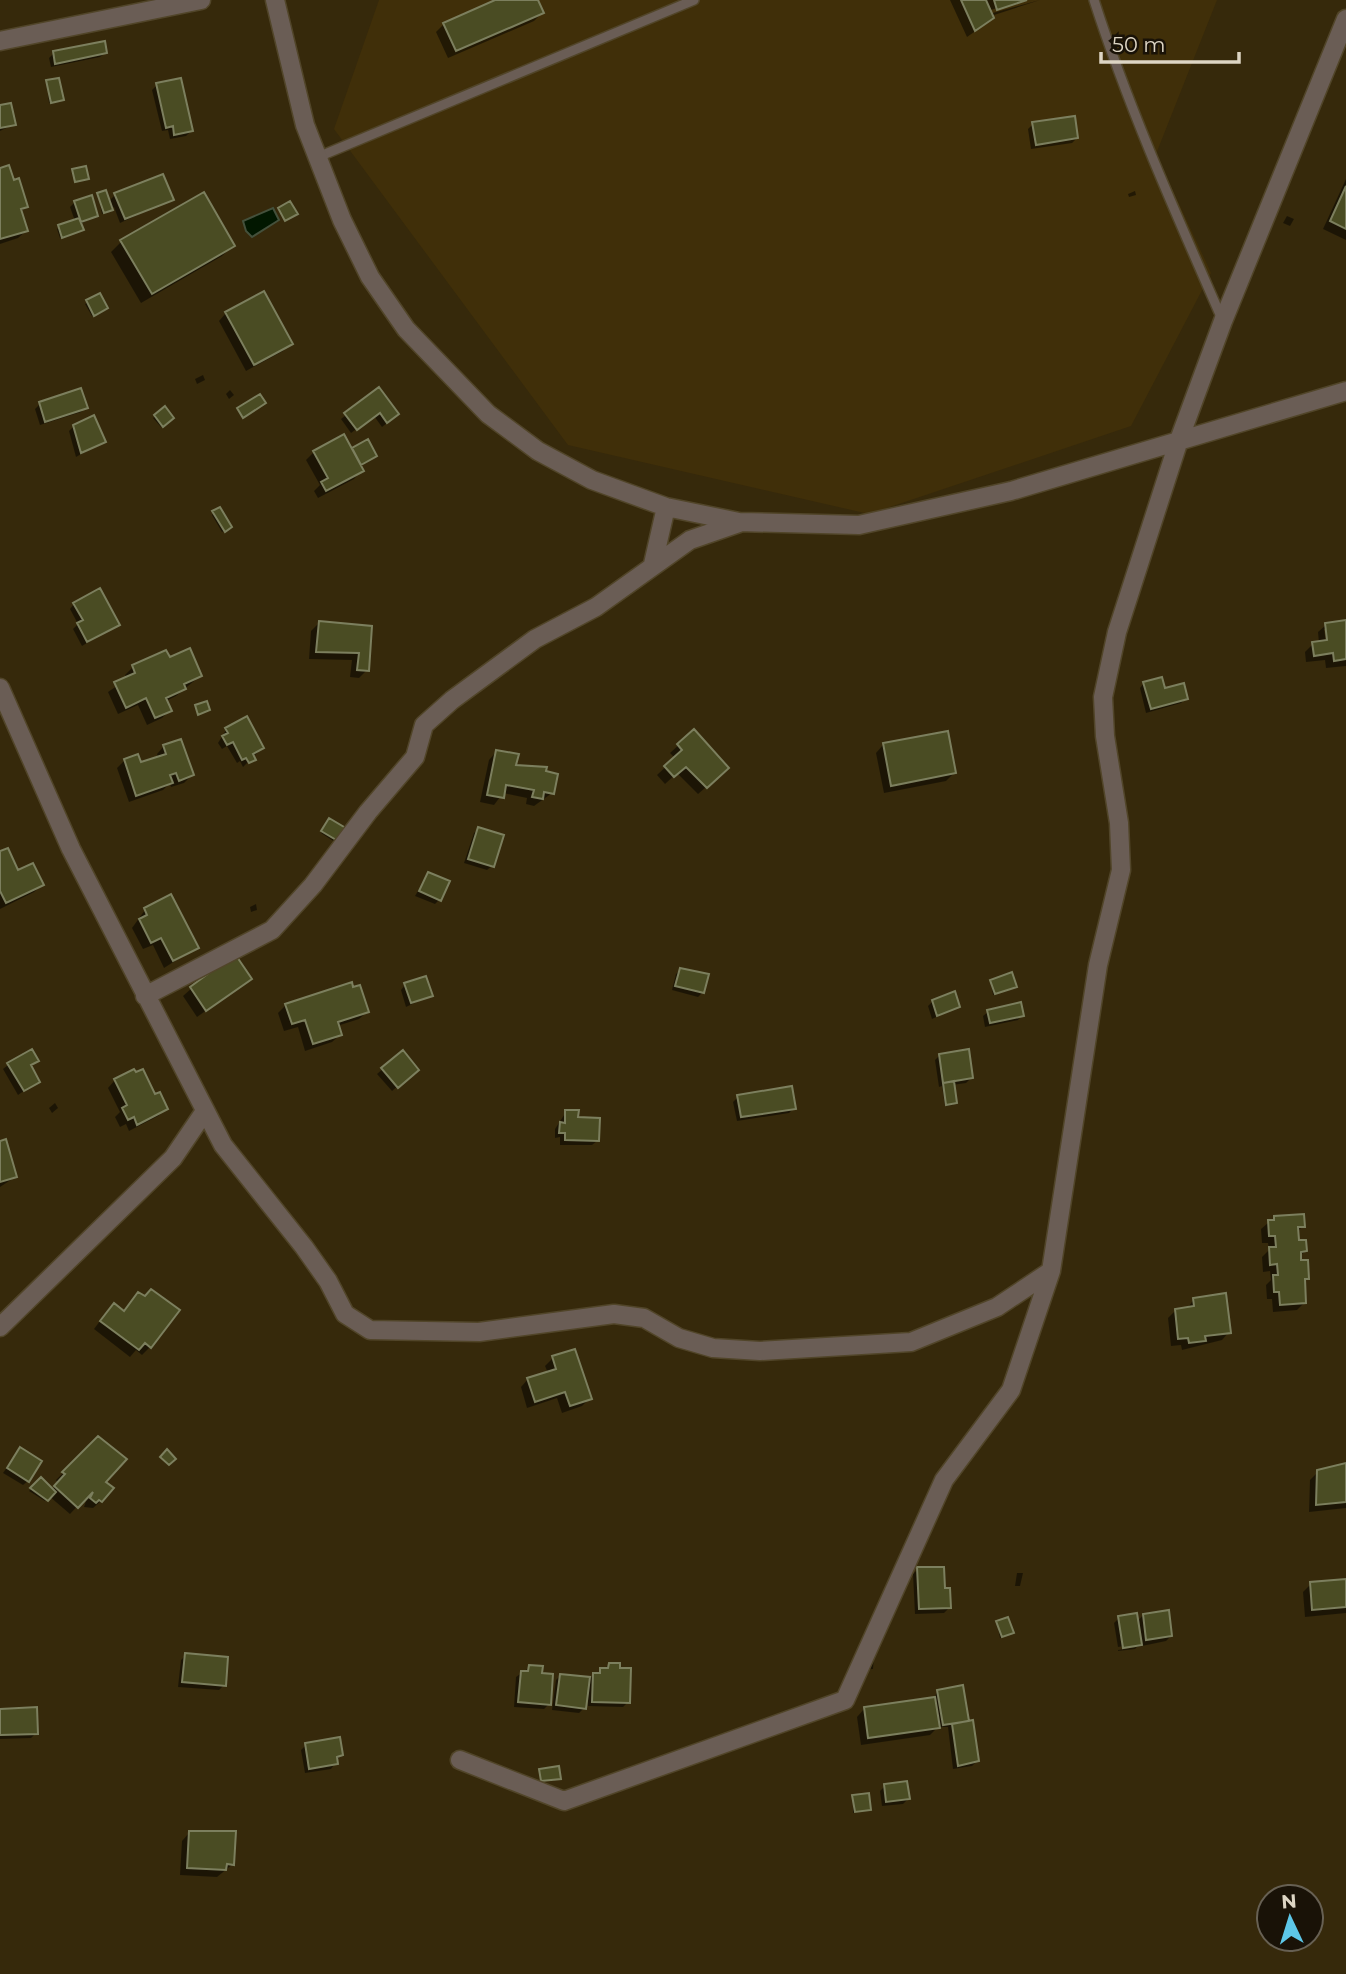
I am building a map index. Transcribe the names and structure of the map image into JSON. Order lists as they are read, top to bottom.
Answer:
{
  "scale_bar": "50 m",
  "north": "top"
}
